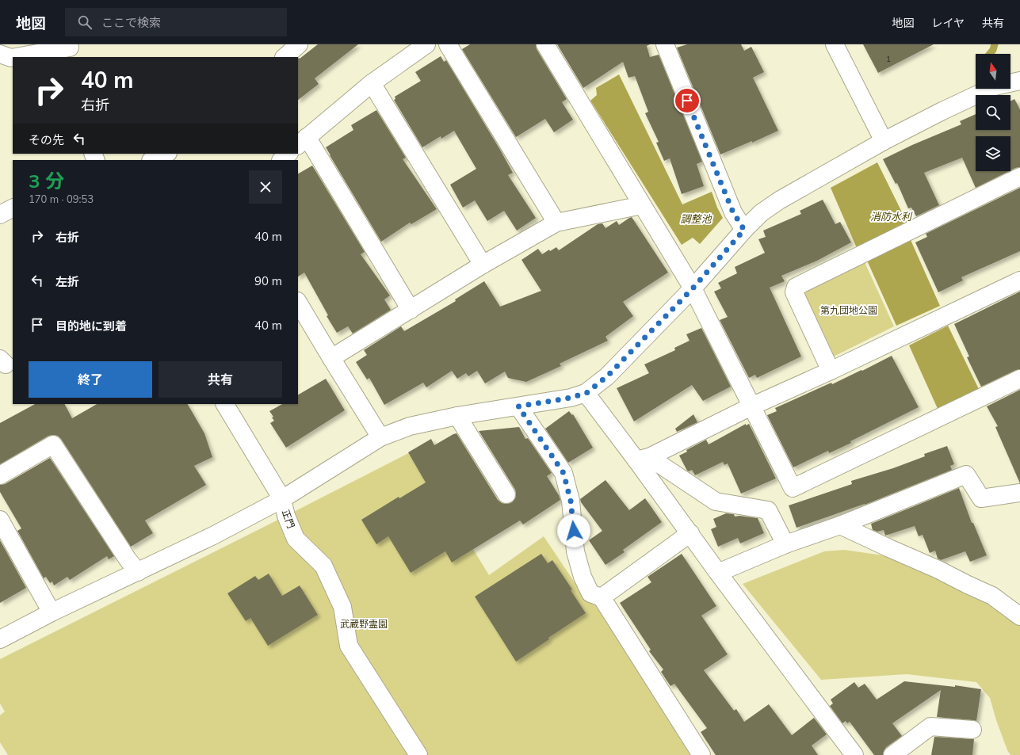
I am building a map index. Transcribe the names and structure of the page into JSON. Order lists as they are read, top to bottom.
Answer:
{
  "streets": {
    "street": ["正門"]
  },
  "water": ["消防水利", "調整池"],
  "parks": ["第九団地公園", "武蔵野霊園"],
  "house_numbers": ["1"],
  "north": "top",
  "page": {
    "header": "地図",
    "search": "ここで検索",
    "nav": ["地図", "レイヤ", "共有"],
    "turn": ["40 m", "右折"],
    "then": "その先",
    "heading": ["3 分", "170 m · 09:53"],
    "list": [
      {
        "name": "右折",
        "value": "40 m"
      },
      {
        "name": "左折",
        "value": "90 m"
      },
      {
        "name": "目的地に到着",
        "value": "40 m"
      }
    ],
    "buttons": ["終了", "共有"]
  }
}
